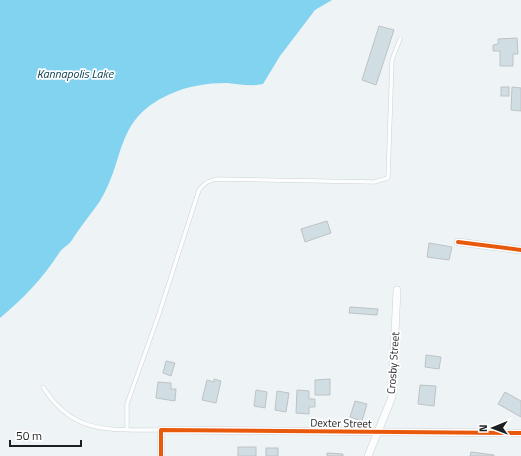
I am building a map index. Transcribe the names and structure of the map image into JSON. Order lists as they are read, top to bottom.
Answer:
{
  "streets": {
    "street": ["Crosby Street", "Dexter Street"]
  },
  "crossings": [
    ["Crosby Street", "Dexter Street"]
  ],
  "water": ["Kannapolis Lake"],
  "scale_bar": "50 m",
  "north": "left"
}
